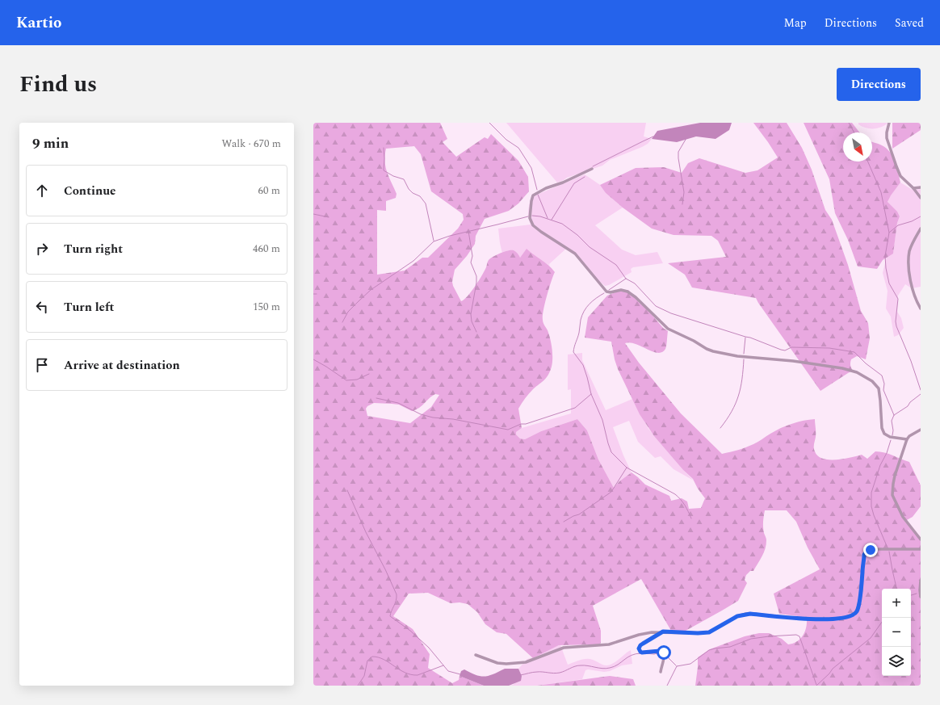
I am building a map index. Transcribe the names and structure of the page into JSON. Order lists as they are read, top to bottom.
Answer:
{
  "north": "bottom right",
  "page": {
    "header": "Kartio",
    "nav": ["Map", "Directions", "Saved"],
    "title": "Find us",
    "buttons": "Directions",
    "heading": ["9 min", "Walk · 670 m"],
    "list": [
      ["Continue", "60 m"],
      ["Turn right", "460 m"],
      ["Turn left", "150 m"],
      "Arrive at destination"
    ],
    "map_buttons": ["+", "−"]
  }
}
